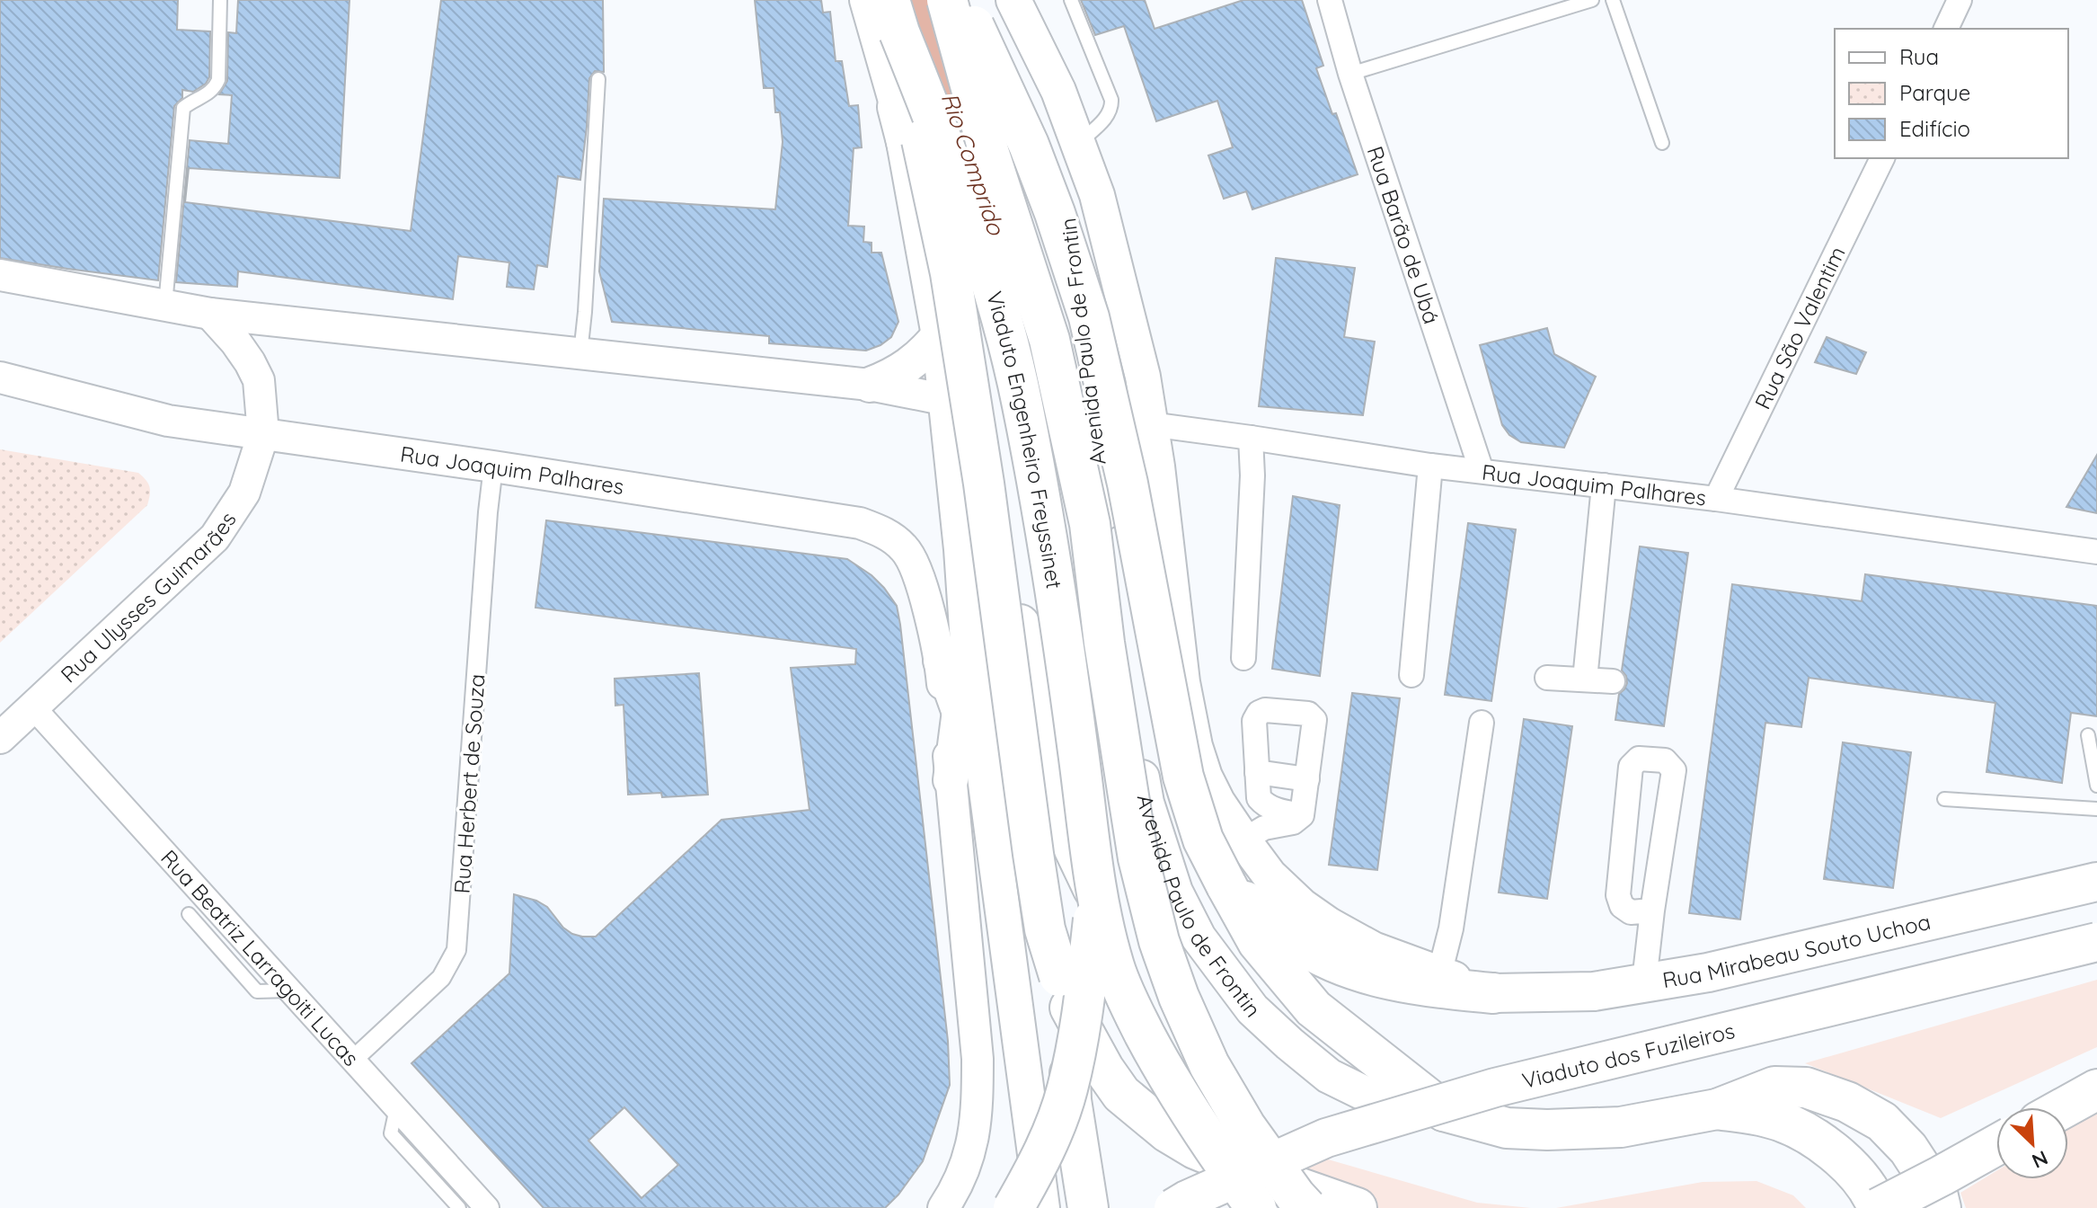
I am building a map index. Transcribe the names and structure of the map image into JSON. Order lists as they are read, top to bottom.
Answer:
{
  "streets": {
    "highway": ["Avenida Paulo de Frontin", "Viaduto Engenheiro Freyssinet"],
    "main road": ["Rua Mirabeau Souto Uchoa", "Viaduto dos Fuzileiros"],
    "street": [
      "Rua Barão de Ubá",
      "Rua São Valentim",
      "Rua Joaquim Palhares",
      "Rua Ulysses Guimarães",
      "Rua Herbert de Souza",
      "Rua Beatriz Larragoiti Lucas"
    ]
  },
  "crossings": [
    ["Rua Barão de Ubá", "Rua Joaquim Palhares"],
    ["Rua São Valentim", "Rua Joaquim Palhares"],
    ["Avenida Paulo de Frontin", "Rua Joaquim Palhares"],
    ["Avenida Paulo de Frontin", "Rua Mirabeau Souto Uchoa"],
    ["Rua Joaquim Palhares", "Rua Ulysses Guimarães"],
    ["Rua Joaquim Palhares", "Rua Herbert de Souza"],
    ["Rua Ulysses Guimarães", "Rua Beatriz Larragoiti Lucas"],
    ["Rua Herbert de Souza", "Rua Beatriz Larragoiti Lucas"]
  ],
  "water": ["Rio Comprido"],
  "legend": ["Rua", "Parque", "Edifício"],
  "north": "bottom right"
}
